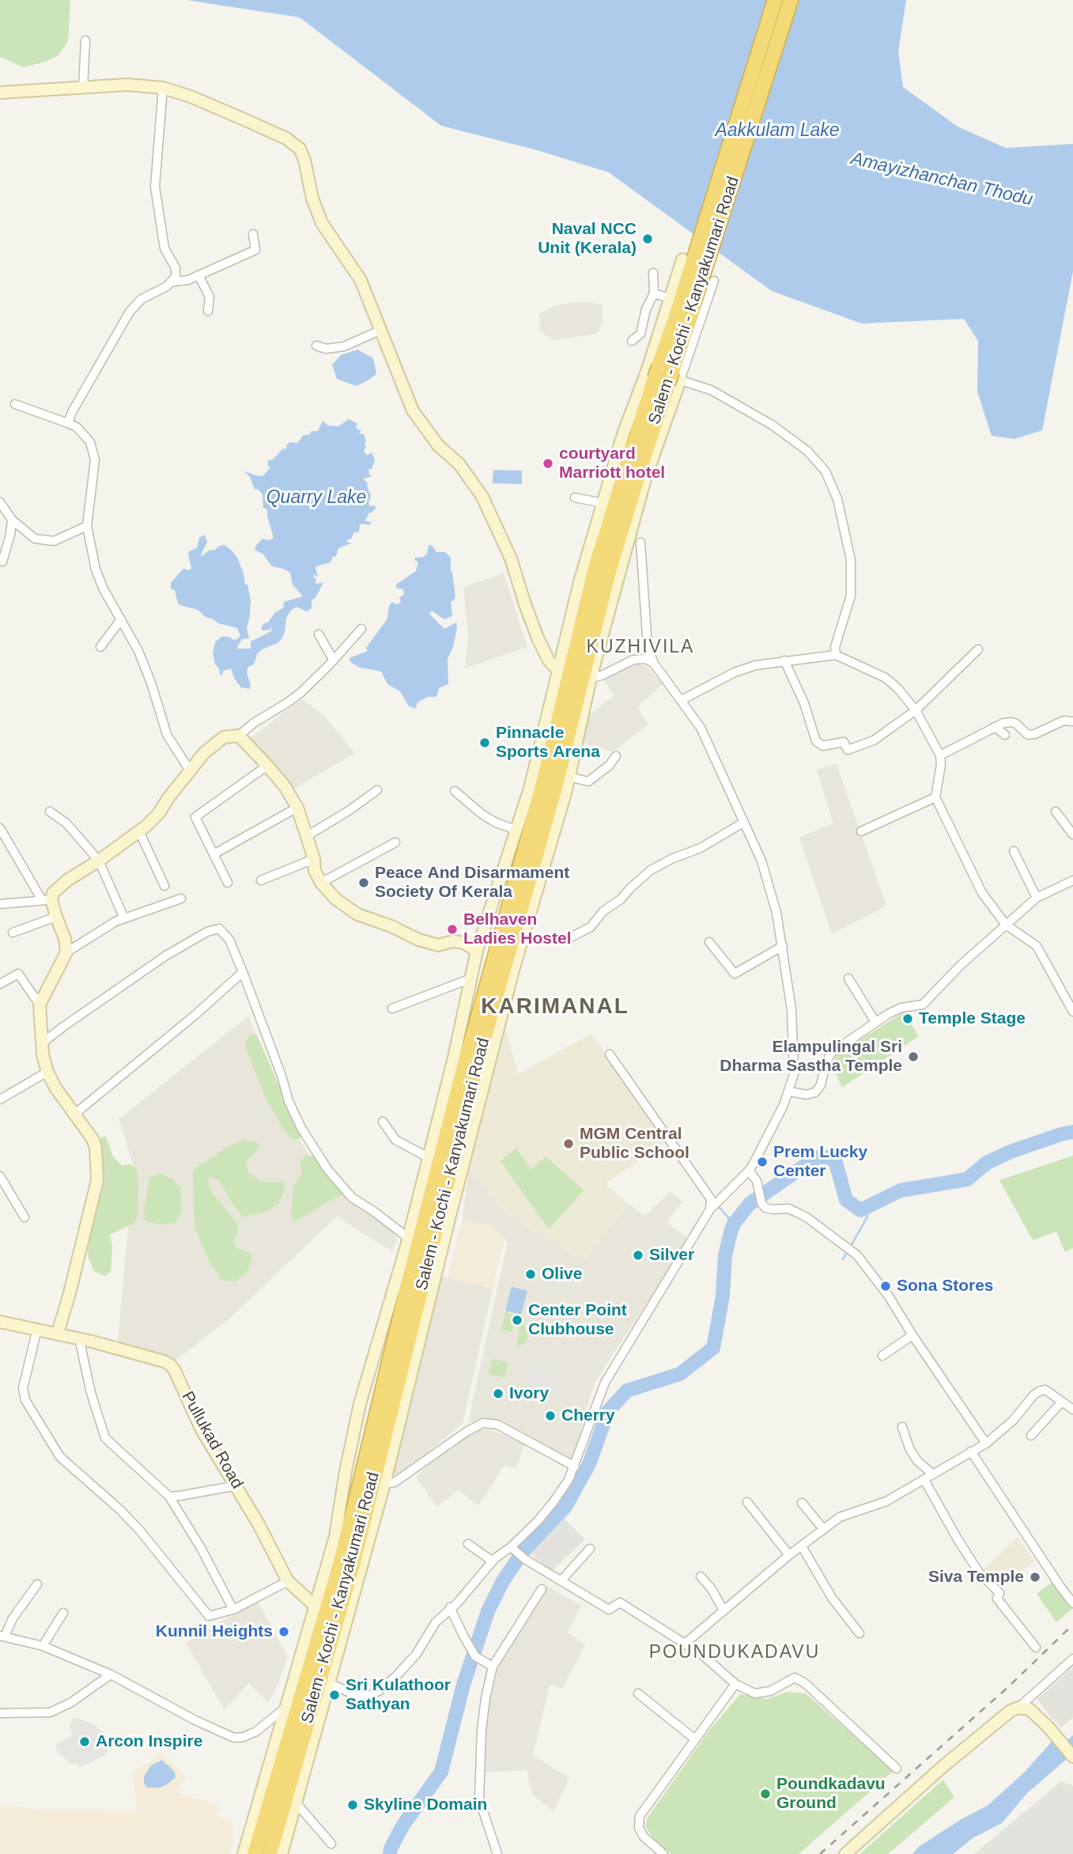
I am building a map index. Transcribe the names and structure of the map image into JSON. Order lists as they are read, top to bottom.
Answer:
{
  "streets": {
    "highway": ["Salem - Kochi - Kanyakumari Road"],
    "street": ["Pullukad Road"]
  },
  "districts": ["KUZHIVILA", "KARIMANAL", "POUNDUKADAVU"],
  "water": ["Aakkulam Lake", "Amayizhanchan Thodu", "Quarry Lake"],
  "places": [
    "Naval NCC Unit (Kerala)",
    "courtyard Marriott hotel",
    "Pinnacle Sports Arena",
    "Peace And Disarmament Society Of Kerala",
    "Belhaven Ladies Hostel",
    "Temple Stage",
    "Elampulingal Sri Dharma Sastha Temple",
    "MGM Central Public School",
    "Prem Lucky Center",
    "Silver",
    "Olive",
    "Sona Stores",
    "Center Point Clubhouse",
    "Ivory",
    "Cherry",
    "Siva Temple",
    "Kunnil Heights",
    "Sri Kulathoor Sathyan",
    "Arcon Inspire",
    "Poundkadavu Ground",
    "Skyline Domain"
  ]
}
